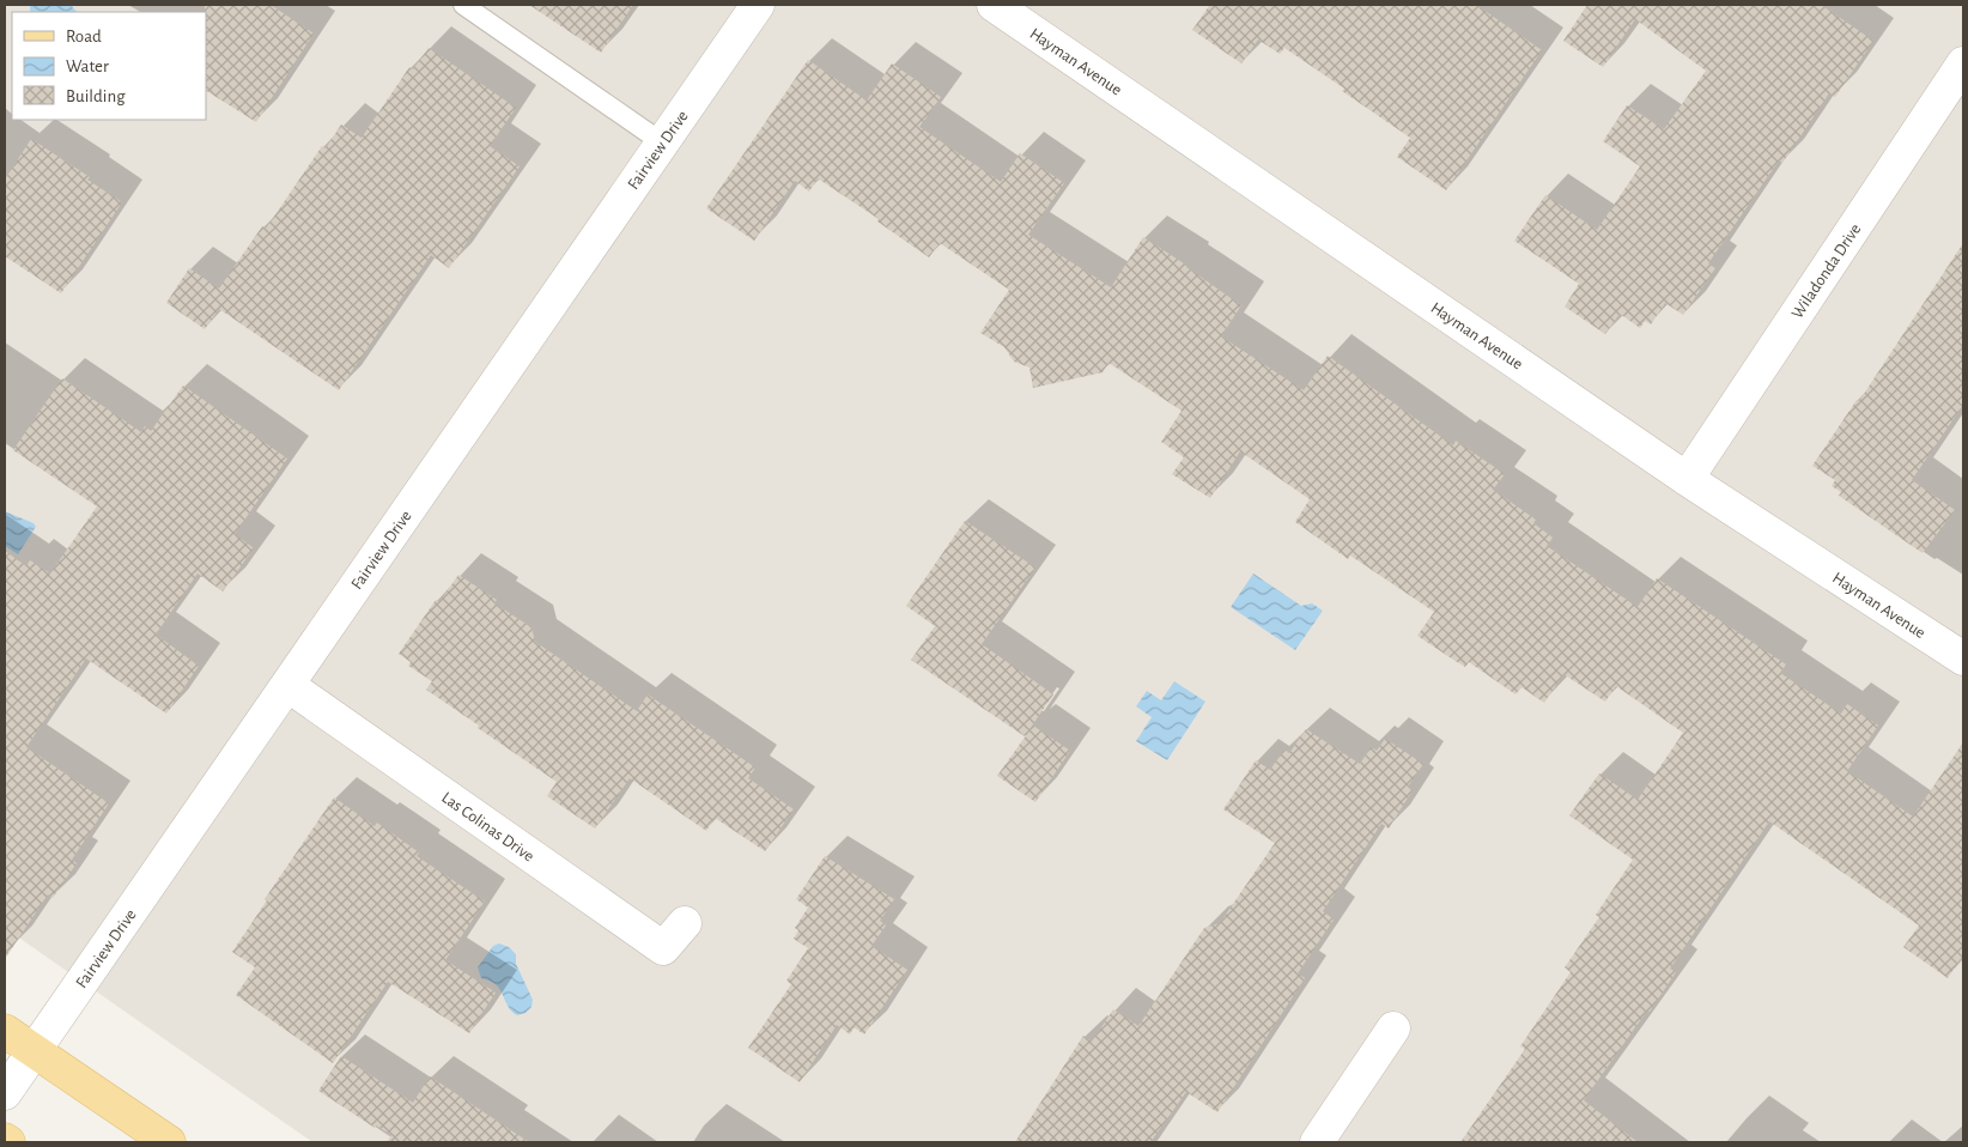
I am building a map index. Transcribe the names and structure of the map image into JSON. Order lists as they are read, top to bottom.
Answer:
{
  "streets": {
    "street": [
      "Hayman Avenue",
      "Fairview Drive",
      "Wiladonda Drive",
      "Las Colinas Drive"
    ]
  },
  "crossings": [
    ["Hayman Avenue", "Wiladonda Drive"],
    ["Fairview Drive", "Las Colinas Drive"]
  ],
  "legend": ["Road", "Water", "Building"]
}
